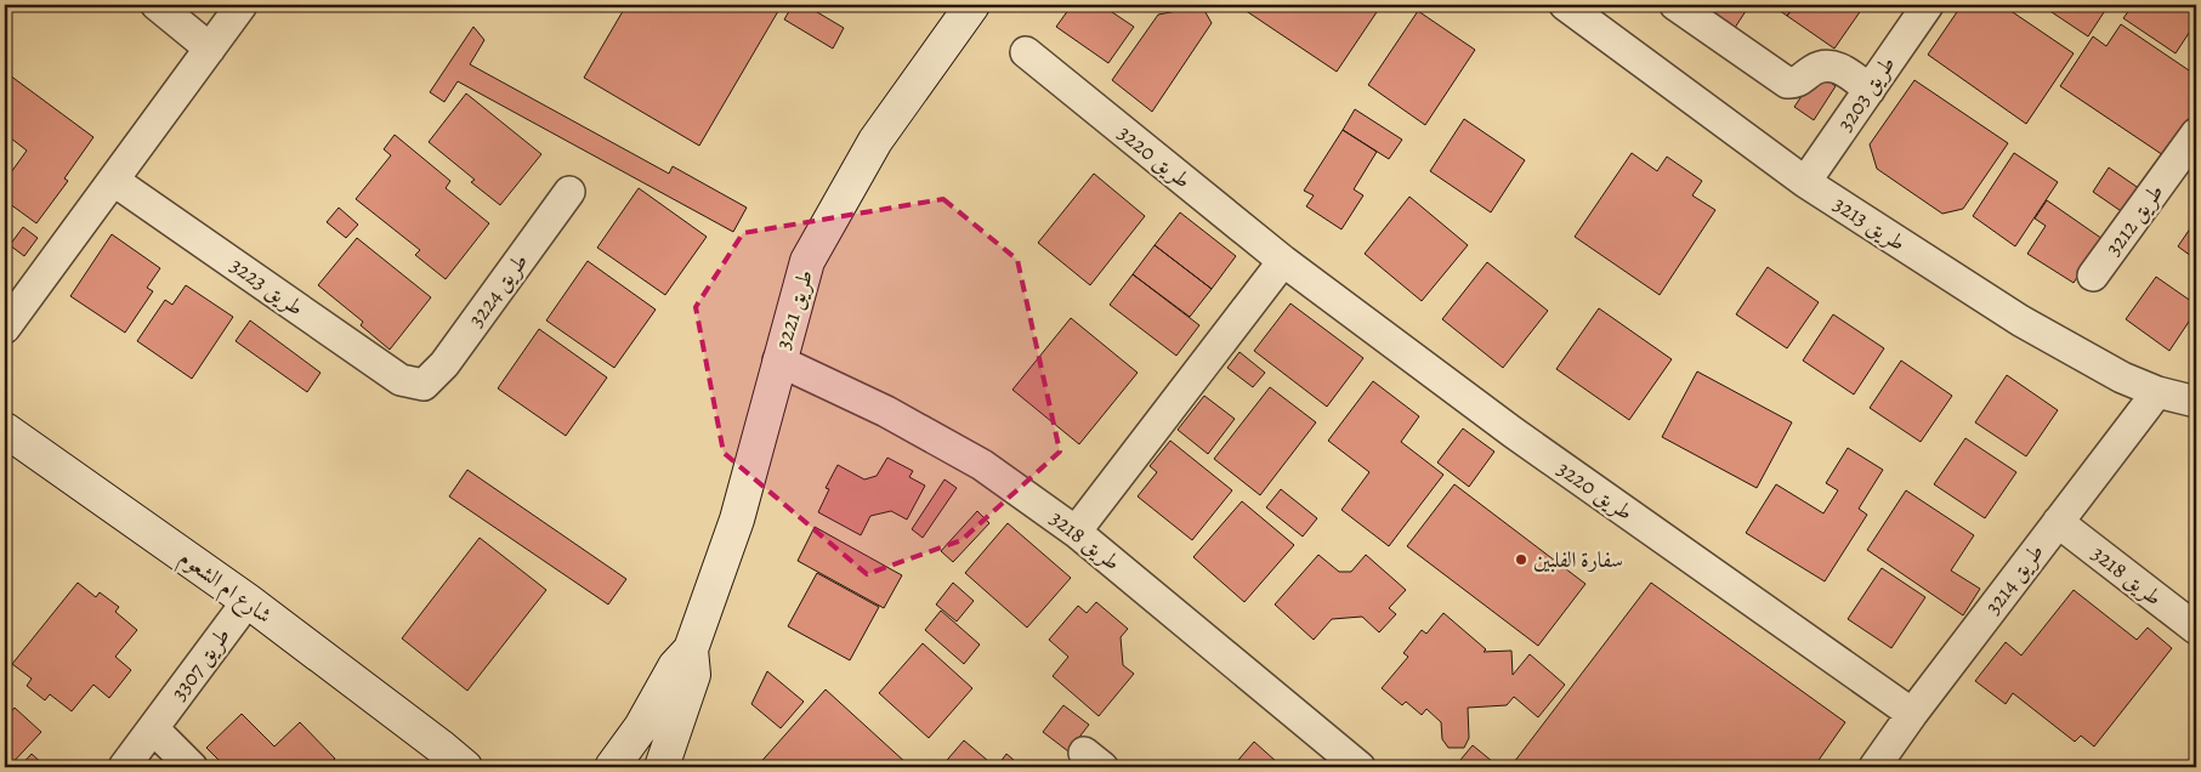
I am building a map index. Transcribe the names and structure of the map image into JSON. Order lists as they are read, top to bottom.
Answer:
{
  "streets": {
    "street": [
      "طريق 3203",
      "طريق 3220",
      "طريق 3212",
      "طريق 3213",
      "طريق 3223",
      "طريق 3224",
      "طريق 3221",
      "طريق 3218",
      "طريق 3214",
      "شارع ام الشعوم",
      "طريق 3307"
    ]
  },
  "crossings": [
    ["طريق 3203", "طريق 3213"],
    ["طريق 3220", "طريق 3214"],
    ["طريق 3213", "طريق 3214"],
    ["طريق 3223", "طريق 3224"],
    ["طريق 3221", "طريق 3218"],
    ["طريق 3218", "طريق 3214"],
    ["شارع ام الشعوم", "طريق 3307"]
  ],
  "places": ["سفارة الفلبين"]
}
